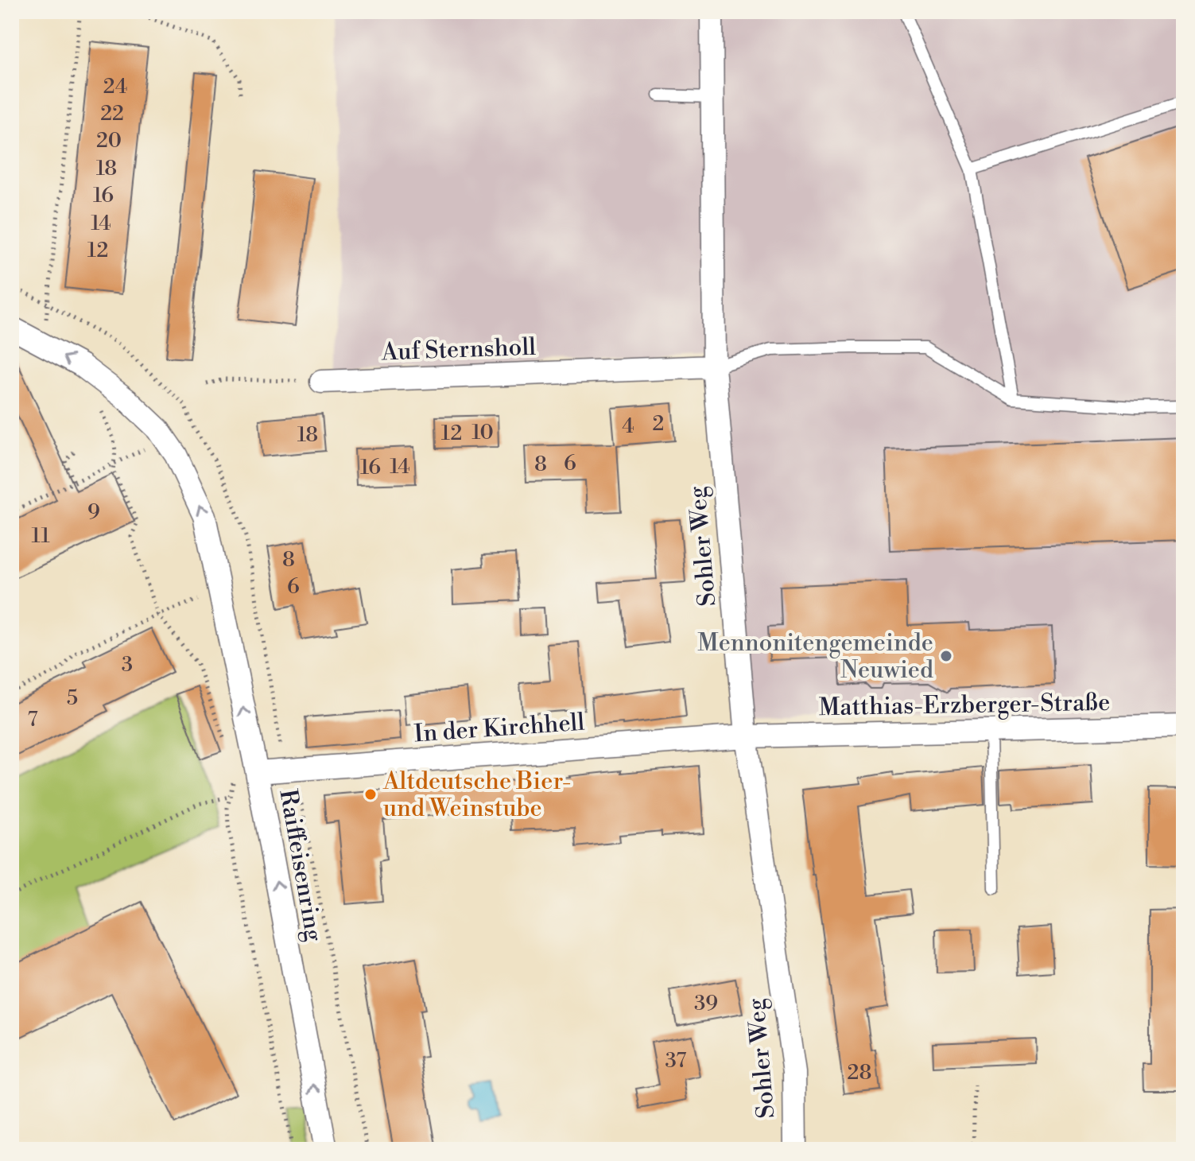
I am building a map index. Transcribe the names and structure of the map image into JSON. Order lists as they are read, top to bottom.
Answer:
{
  "streets": {
    "street": [
      "Auf Sternsholl",
      "Sohler Weg",
      "Matthias-Erzberger-Straße",
      "In der Kirchhell",
      "Raiffeisenring"
    ]
  },
  "crossings": [
    ["Auf Sternsholl", "Sohler Weg"],
    ["Sohler Weg", "Matthias-Erzberger-Straße"],
    ["Sohler Weg", "In der Kirchhell"],
    ["Matthias-Erzberger-Straße", "In der Kirchhell"],
    ["In der Kirchhell", "Raiffeisenring"]
  ],
  "one_way": ["Raiffeisenring"],
  "places": ["Mennonitengemeinde Neuwied", "Altdeutsche Bier- und Weinstube"],
  "house_numbers": [
    "24",
    "22",
    "20",
    "18",
    "16",
    "14",
    "12",
    "2",
    "4",
    "10",
    "12",
    "18",
    "6",
    "8",
    "14",
    "16",
    "9",
    "11",
    "8",
    "6",
    "3",
    "5",
    "7",
    "39",
    "37",
    "28"
  ]
}
